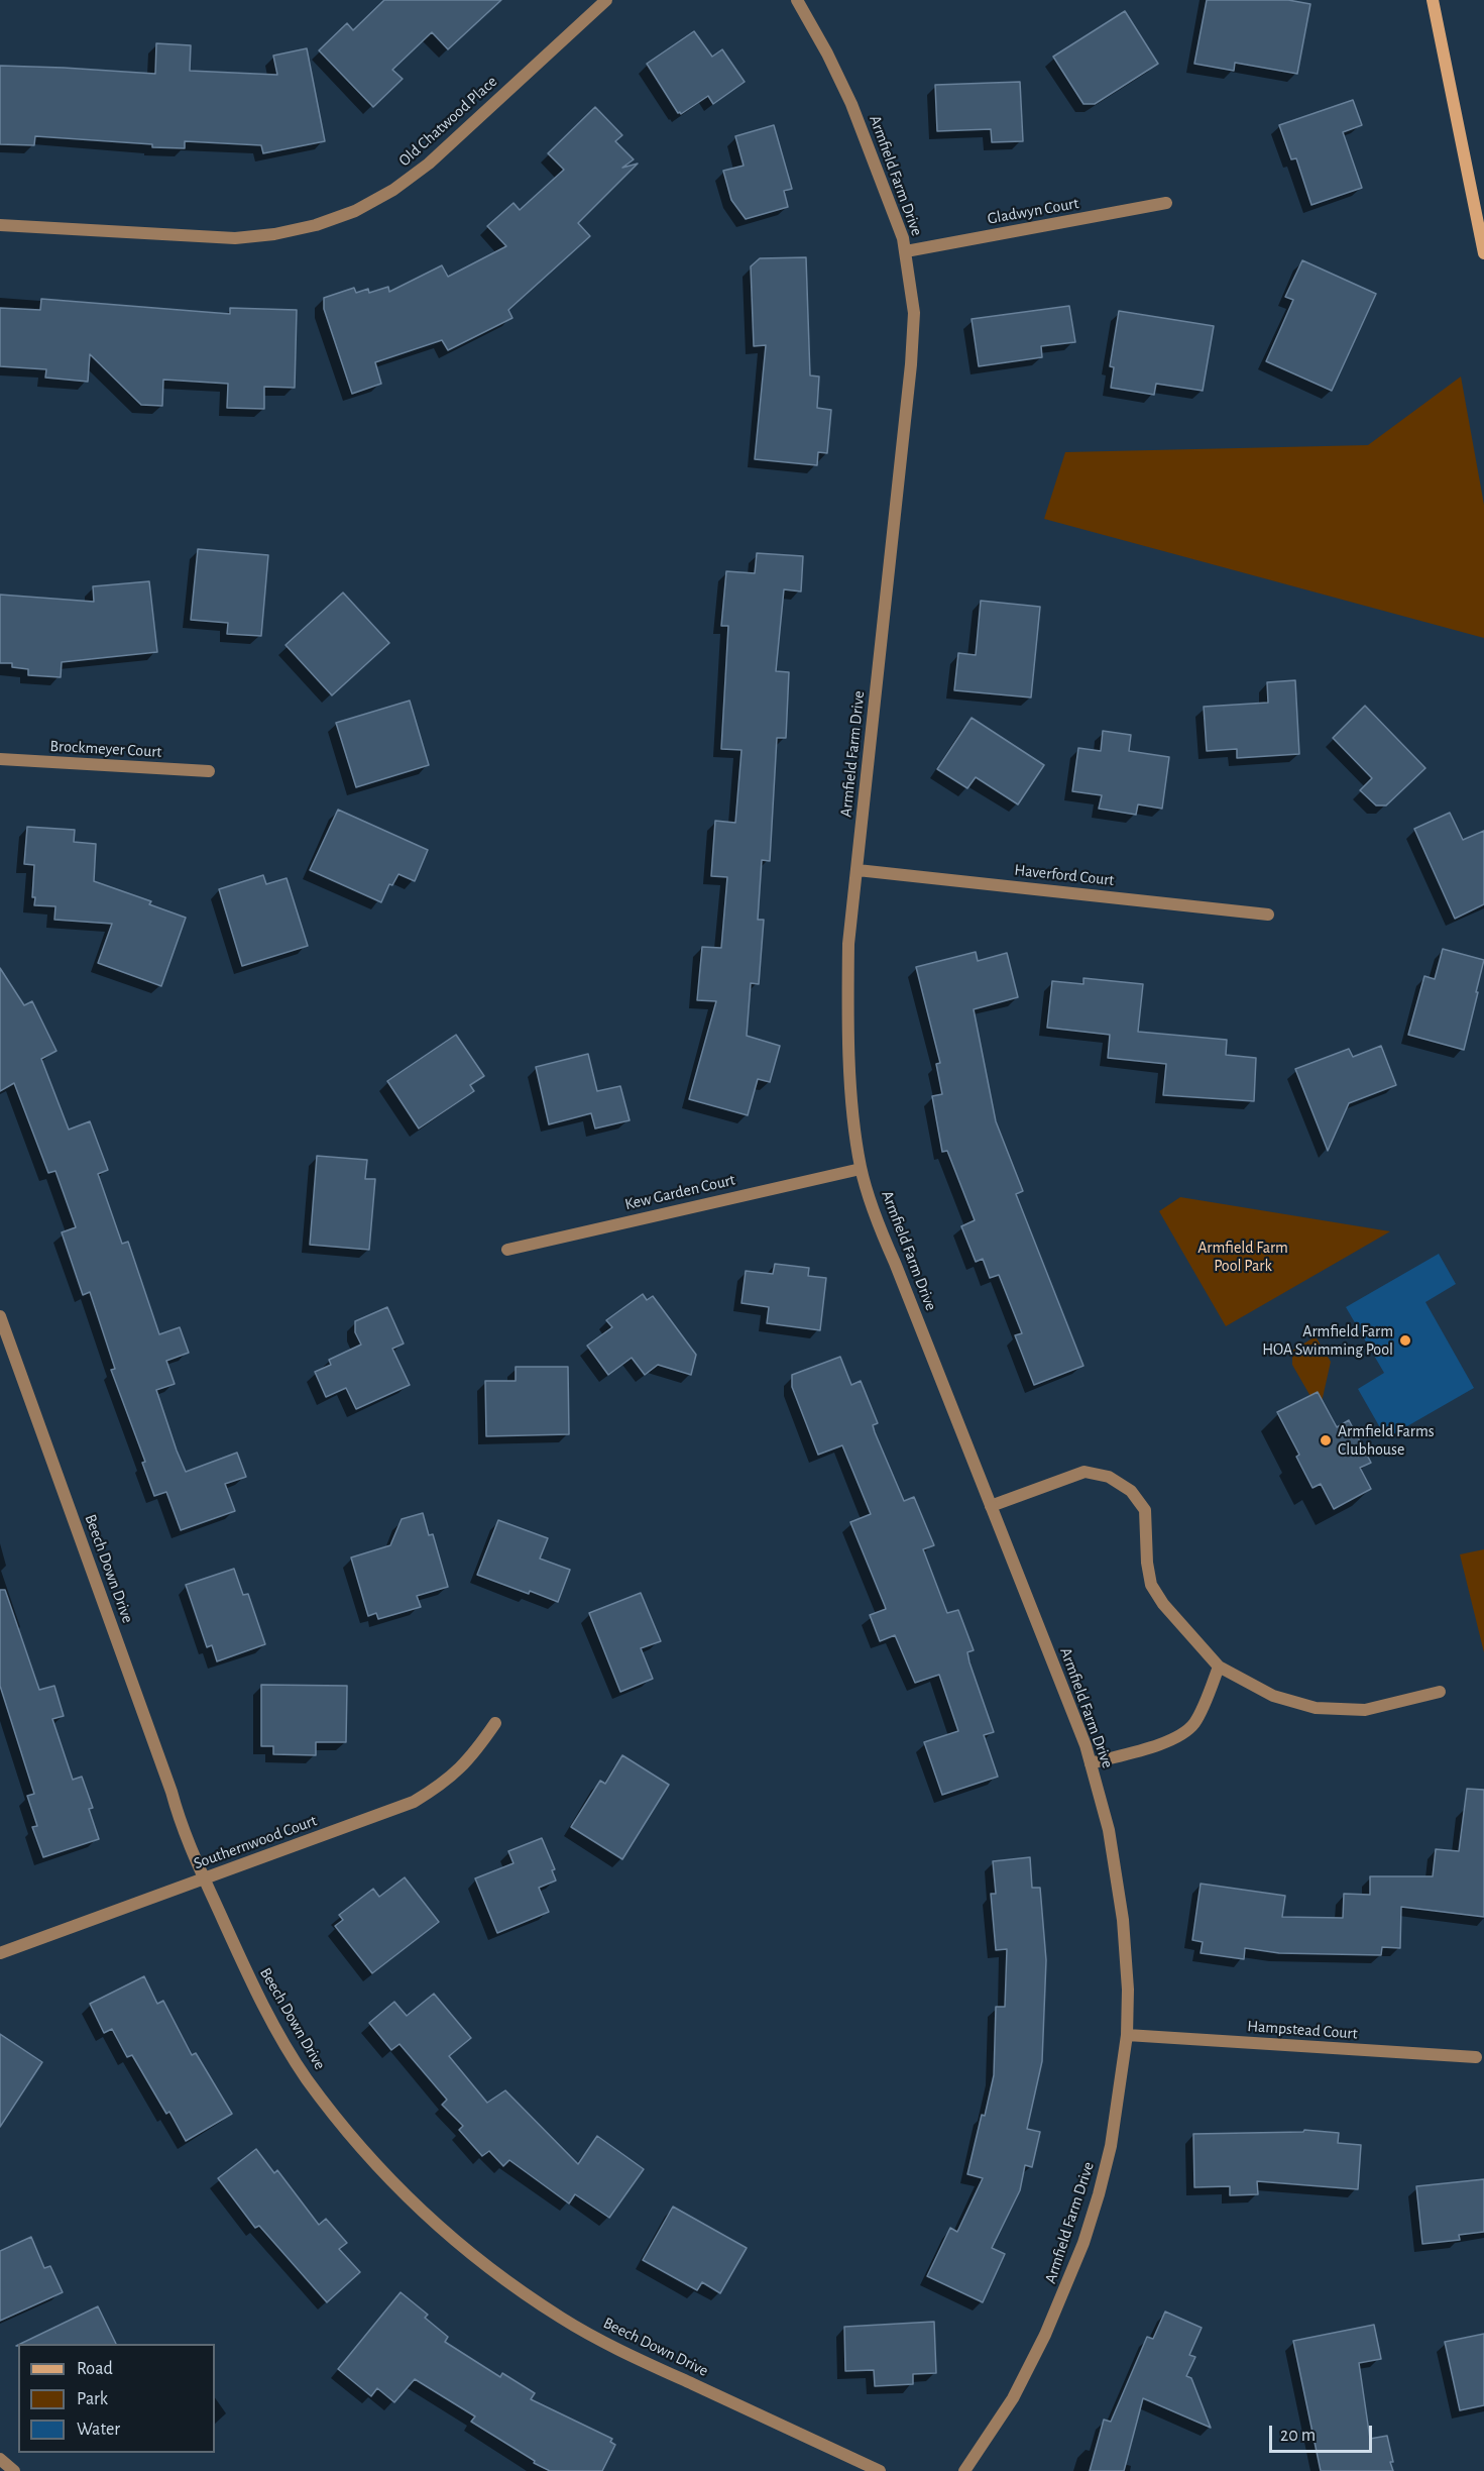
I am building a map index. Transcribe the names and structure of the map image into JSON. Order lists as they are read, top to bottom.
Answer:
{
  "streets": {
    "street": [
      "Old Chatwood Place",
      "Armfield Farm Drive",
      "Gladwyn Court",
      "Brockmeyer Court",
      "Haverford Court",
      "Kew Garden Court",
      "Beech Down Drive",
      "Southernwood Court",
      "Hampstead Court"
    ]
  },
  "crossings": [
    ["Armfield Farm Drive", "Gladwyn Court"],
    ["Armfield Farm Drive", "Haverford Court"],
    ["Armfield Farm Drive", "Kew Garden Court"],
    ["Armfield Farm Drive", "Hampstead Court"],
    ["Beech Down Drive", "Southernwood Court"]
  ],
  "parks": ["Armfield Farm Pool Park"],
  "places": ["Armfield Farm HOA Swimming Pool", "Armfield Farms Clubhouse"],
  "legend": ["Road", "Park", "Water"],
  "scale_bar": "20 m"
}
